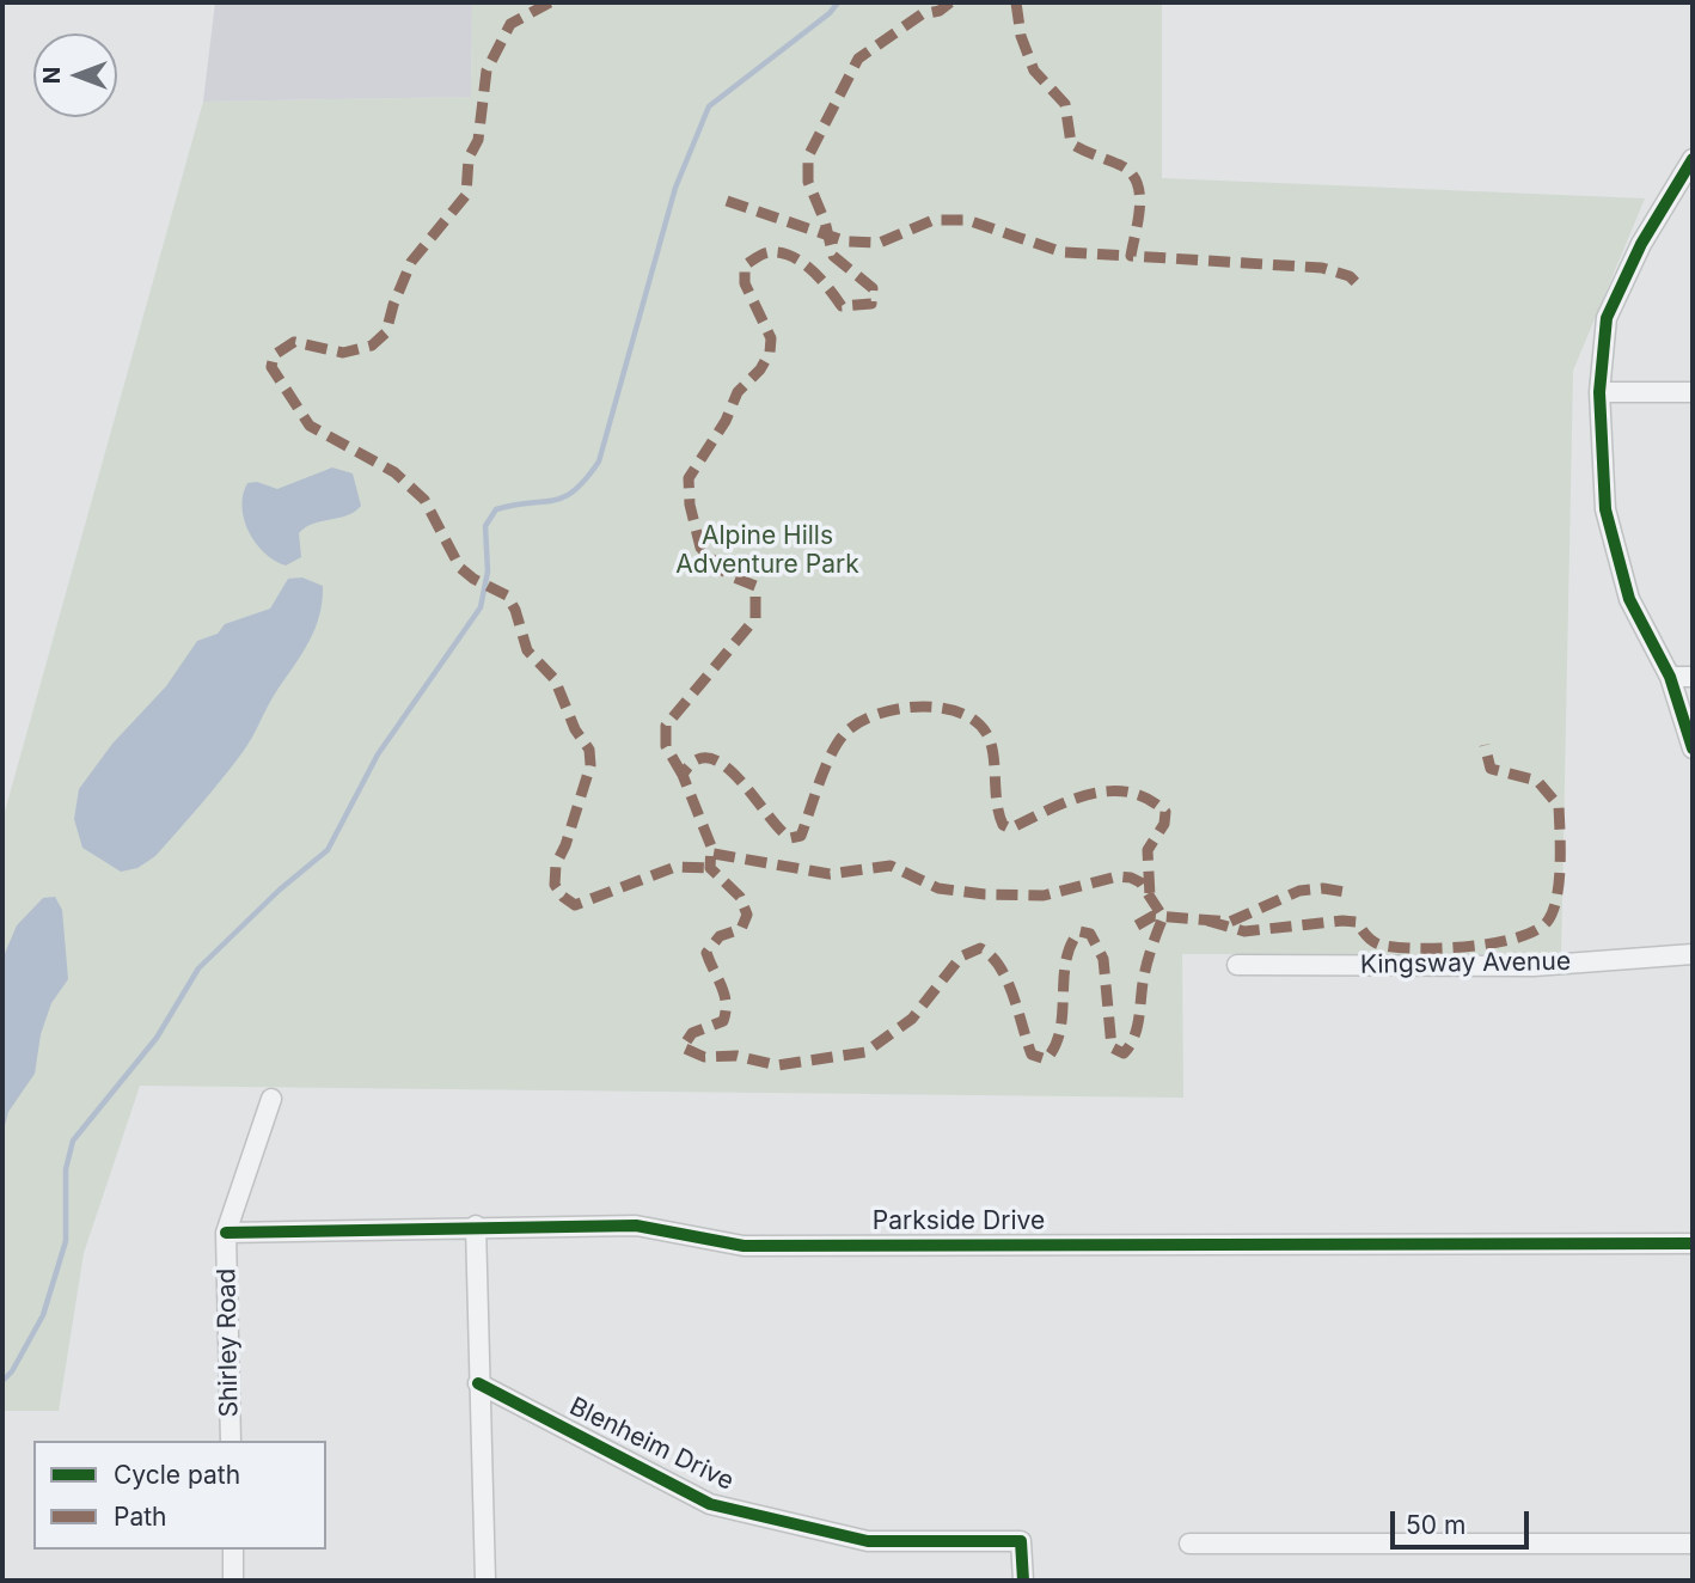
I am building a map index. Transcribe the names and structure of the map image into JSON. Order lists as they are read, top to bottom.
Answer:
{
  "streets": {
    "street": [
      "Kingsway Avenue",
      "Parkside Drive",
      "Shirley Road",
      "Blenheim Drive"
    ]
  },
  "crossings": [
    ["Parkside Drive", "Shirley Road"]
  ],
  "parks": ["Alpine Hills Adventure Park"],
  "legend": ["Cycle path", "Path"],
  "scale_bar": "50 m",
  "north": "left"
}
